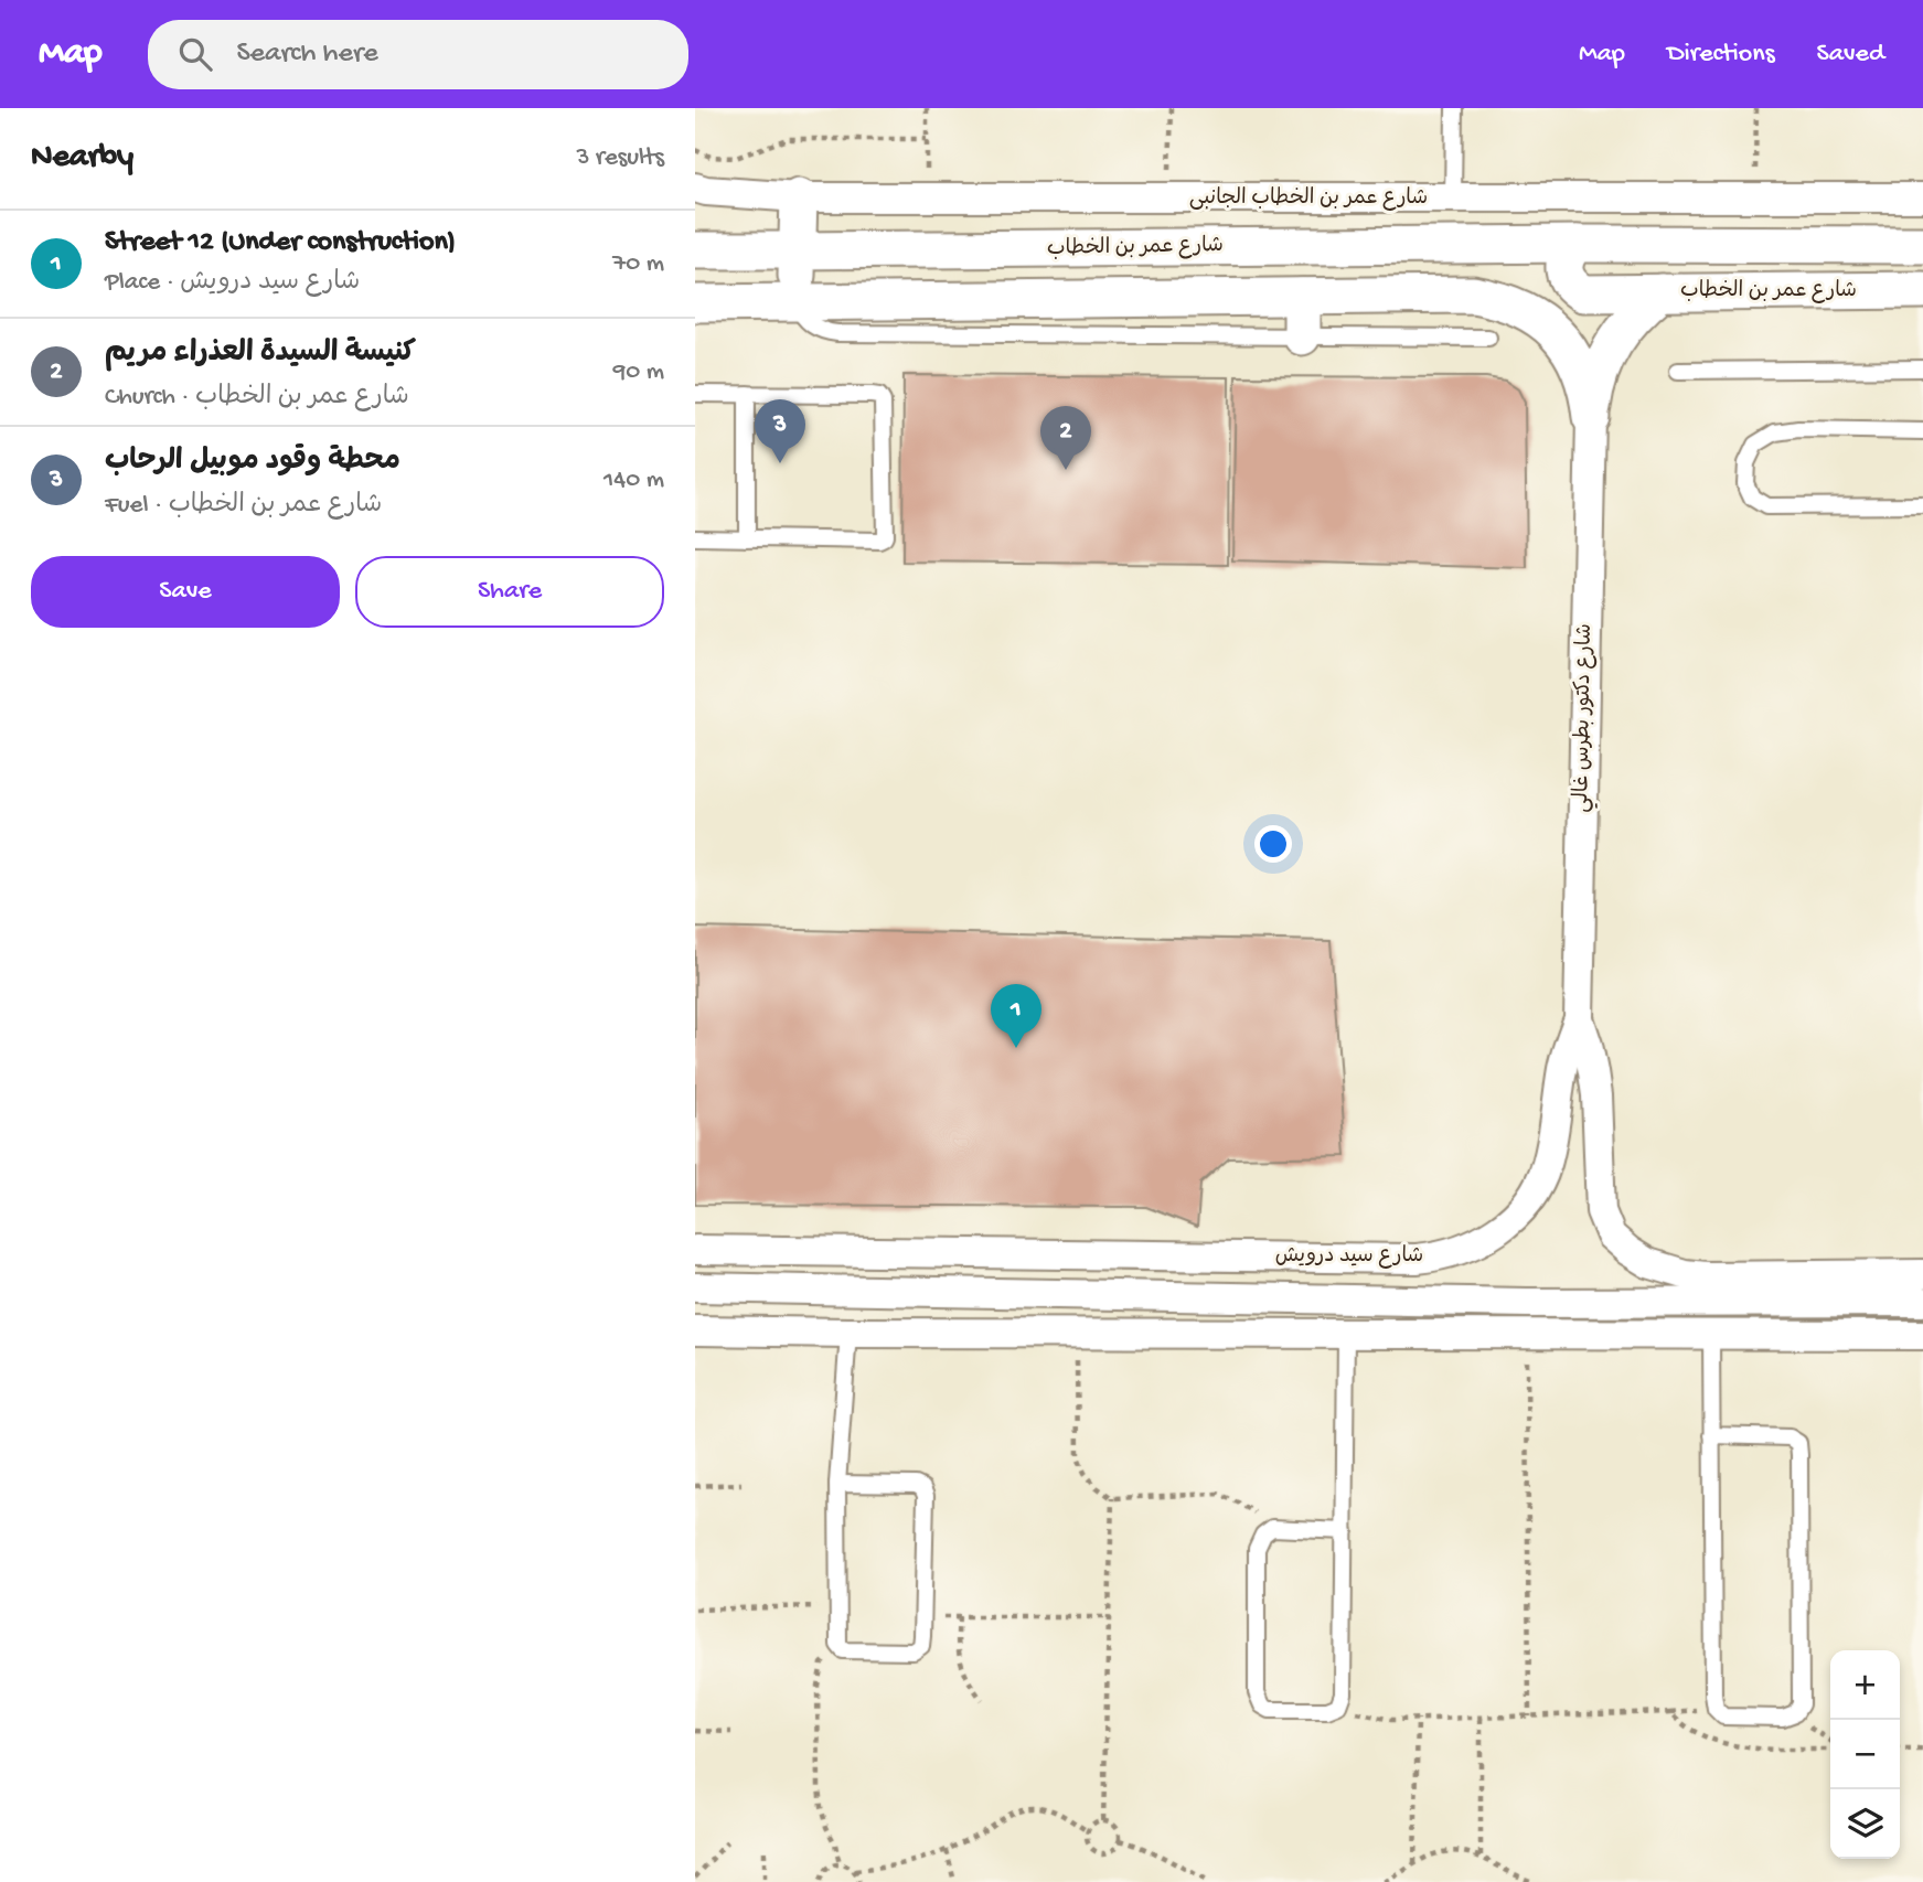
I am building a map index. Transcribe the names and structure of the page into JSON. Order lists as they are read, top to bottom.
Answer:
{
  "streets": {
    "street": [
      "شارع عمر بن الخطاب الجانبى",
      "شارع عمر بن الخطاب",
      "شارع دكتور بطرس غالي",
      "شارع سيد درويش"
    ]
  },
  "crossings": [
    ["شارع دكتور بطرس غالي", "شارع سيد درويش"]
  ],
  "page": {
    "header": "Map",
    "search": "Search here",
    "nav": ["Map", "Directions", "Saved"],
    "heading": ["Nearby", "3 results"],
    "list": [
      {
        "mark": "1",
        "name": "Street 12 (Under construction)",
        "note": "Place · شارع سيد درويش",
        "value": "70 m"
      },
      {
        "mark": "2",
        "name": "كنيسة السيدة العذراء مريم",
        "note": "Church · شارع عمر بن الخطاب",
        "value": "90 m"
      },
      {
        "mark": "3",
        "name": "محطة وقود موبيل الرحاب",
        "note": "Fuel · شارع عمر بن الخطاب",
        "value": "140 m"
      }
    ],
    "pins": ["3", "2", "1"],
    "buttons": ["Save", "Share"],
    "map_buttons": ["+", "−"]
  }
}
